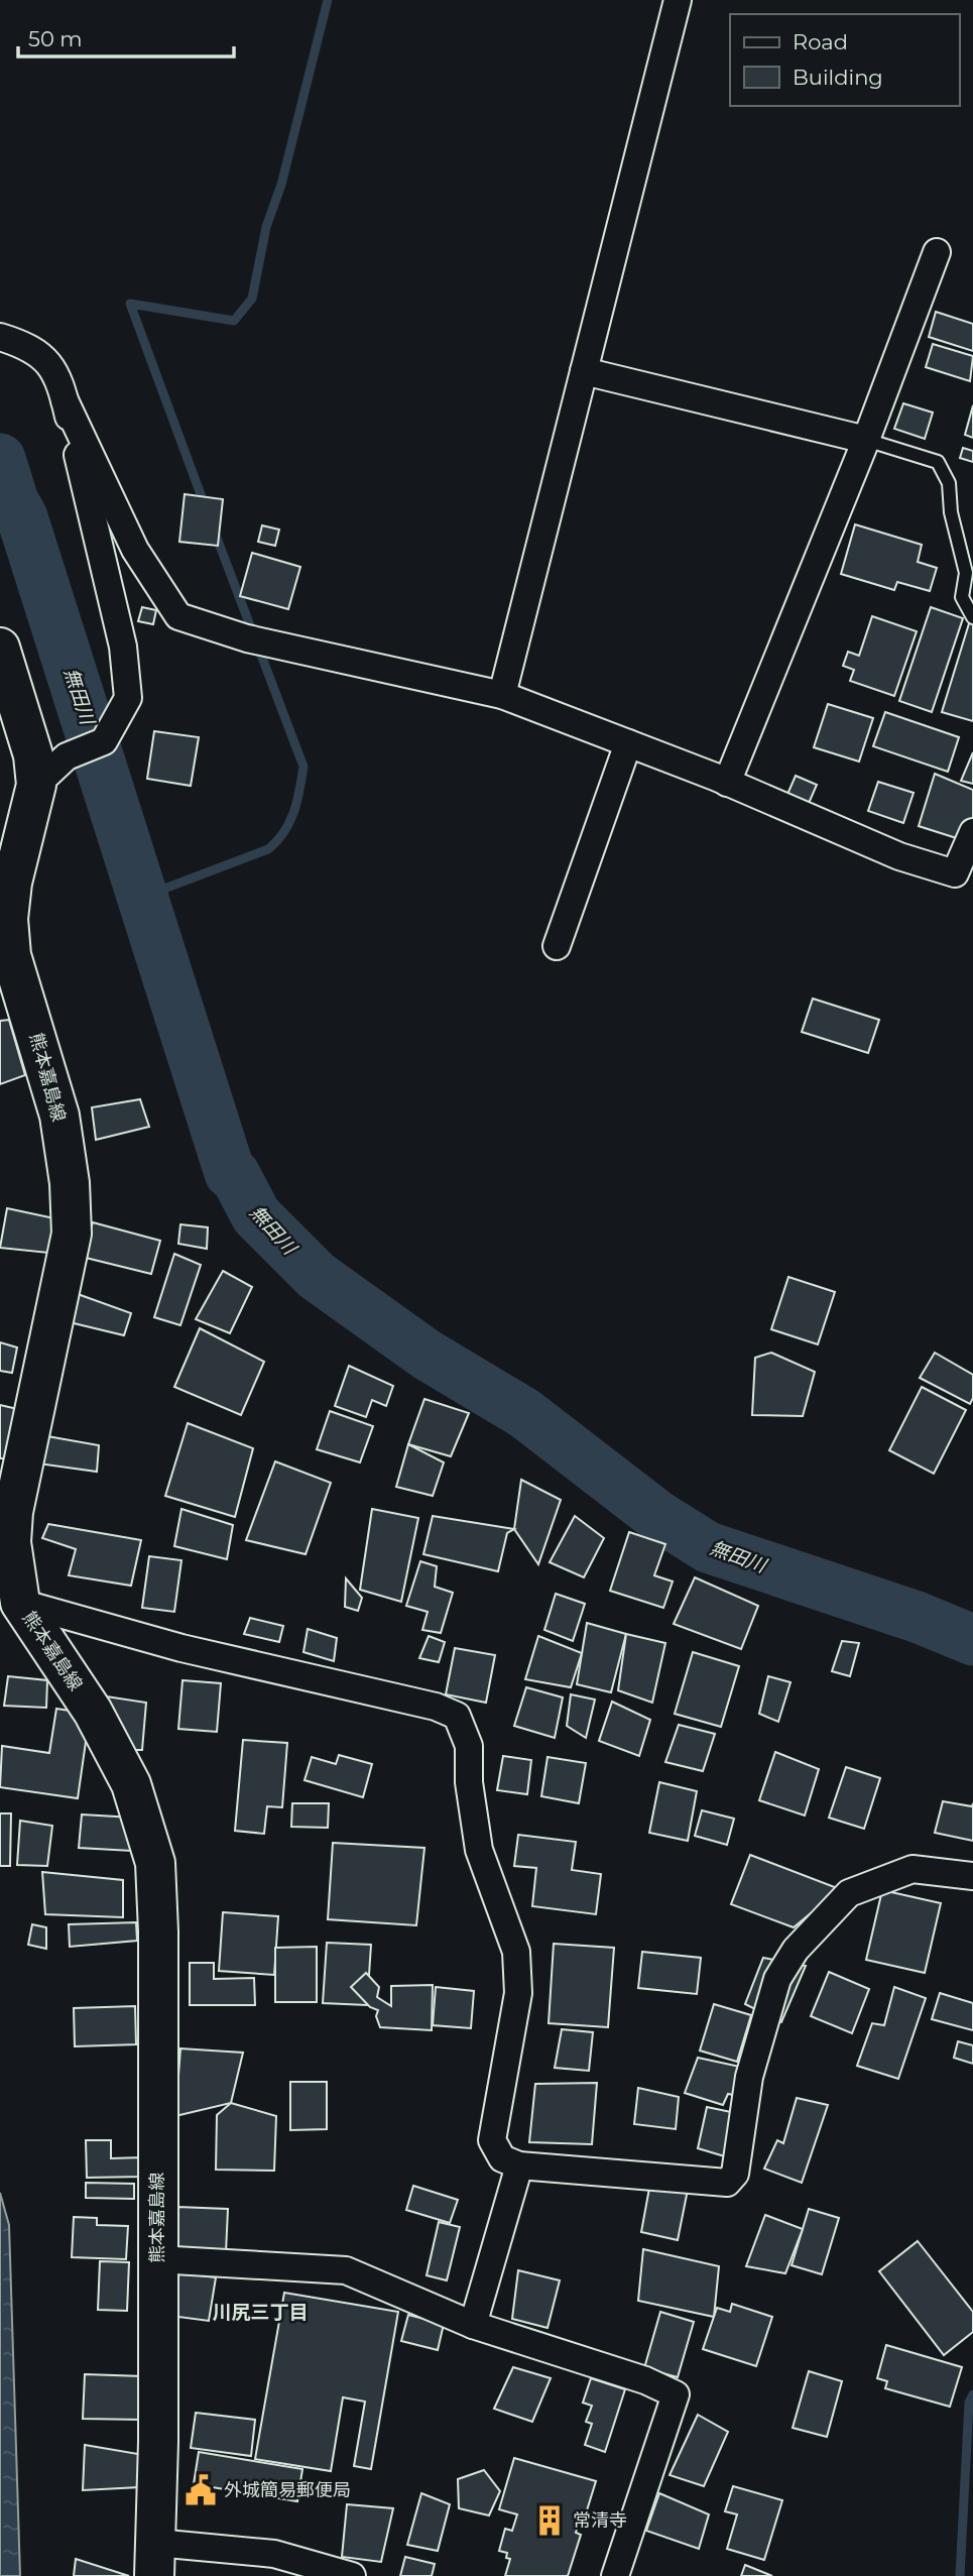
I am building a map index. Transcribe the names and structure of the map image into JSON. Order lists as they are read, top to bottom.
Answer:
{
  "streets": {
    "main road": ["熊本嘉島線"]
  },
  "districts": ["川尻三丁目"],
  "water": ["無田川"],
  "places": {
    "public building": ["外城簡易郵便局"],
    "building": ["常清寺"]
  },
  "legend": ["Road", "Building"],
  "scale_bar": "50 m"
}
